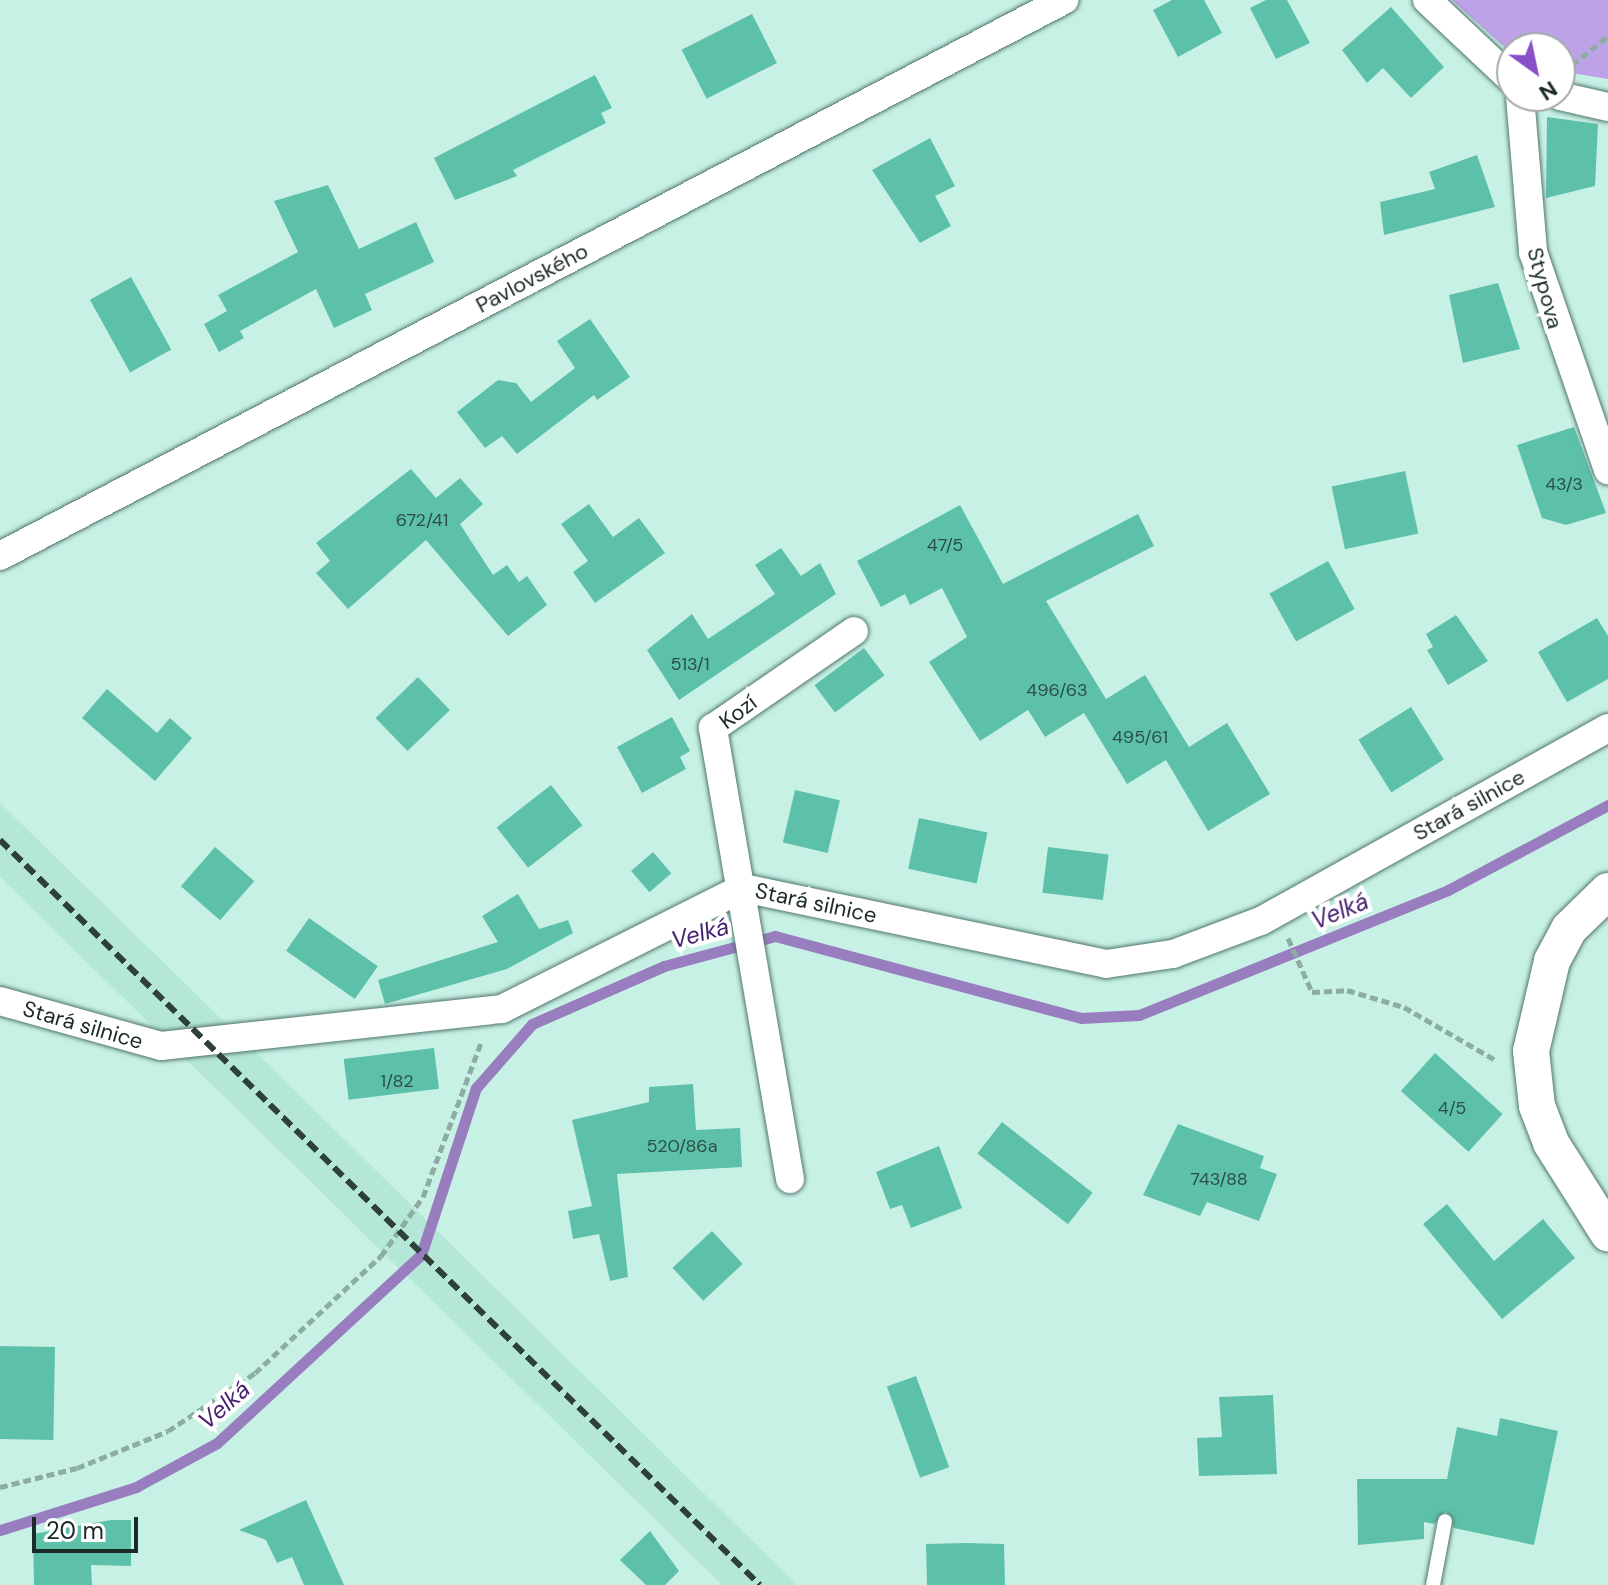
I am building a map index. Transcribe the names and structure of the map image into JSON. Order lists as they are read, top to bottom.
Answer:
{
  "streets": {
    "street": [
      "Pavlovského",
      "Stypova",
      "Kozí",
      "Stará silnice"
    ]
  },
  "crossings": [
    ["Kozí", "Stará silnice"]
  ],
  "water": ["Velká"],
  "house_numbers": [
    "43/3",
    "672/41",
    "47/5",
    "513/1",
    "496/63",
    "495/61",
    "1/82",
    "4/5",
    "520/86a",
    "743/88"
  ],
  "scale_bar": "20 m",
  "north": "bottom right"
}
